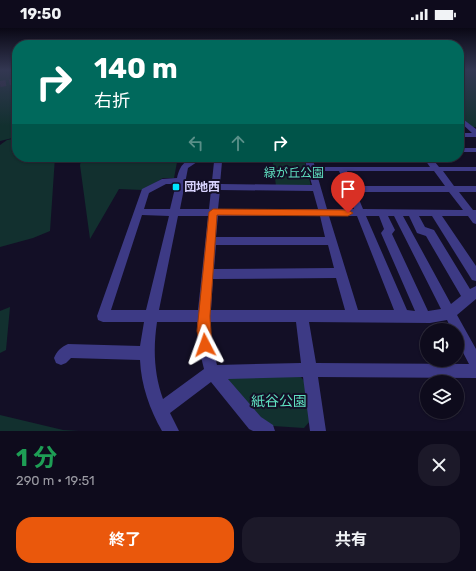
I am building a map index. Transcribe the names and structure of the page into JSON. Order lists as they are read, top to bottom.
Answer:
{
  "parks": ["緑が丘公園", "紙谷公園"],
  "places": {
    "transit": ["団地西"]
  },
  "page": {
    "status": "19:50",
    "turn": ["140 m", "右折"],
    "heading": ["1 分", "290 m · 19:51"],
    "buttons": ["終了", "共有"]
  }
}
